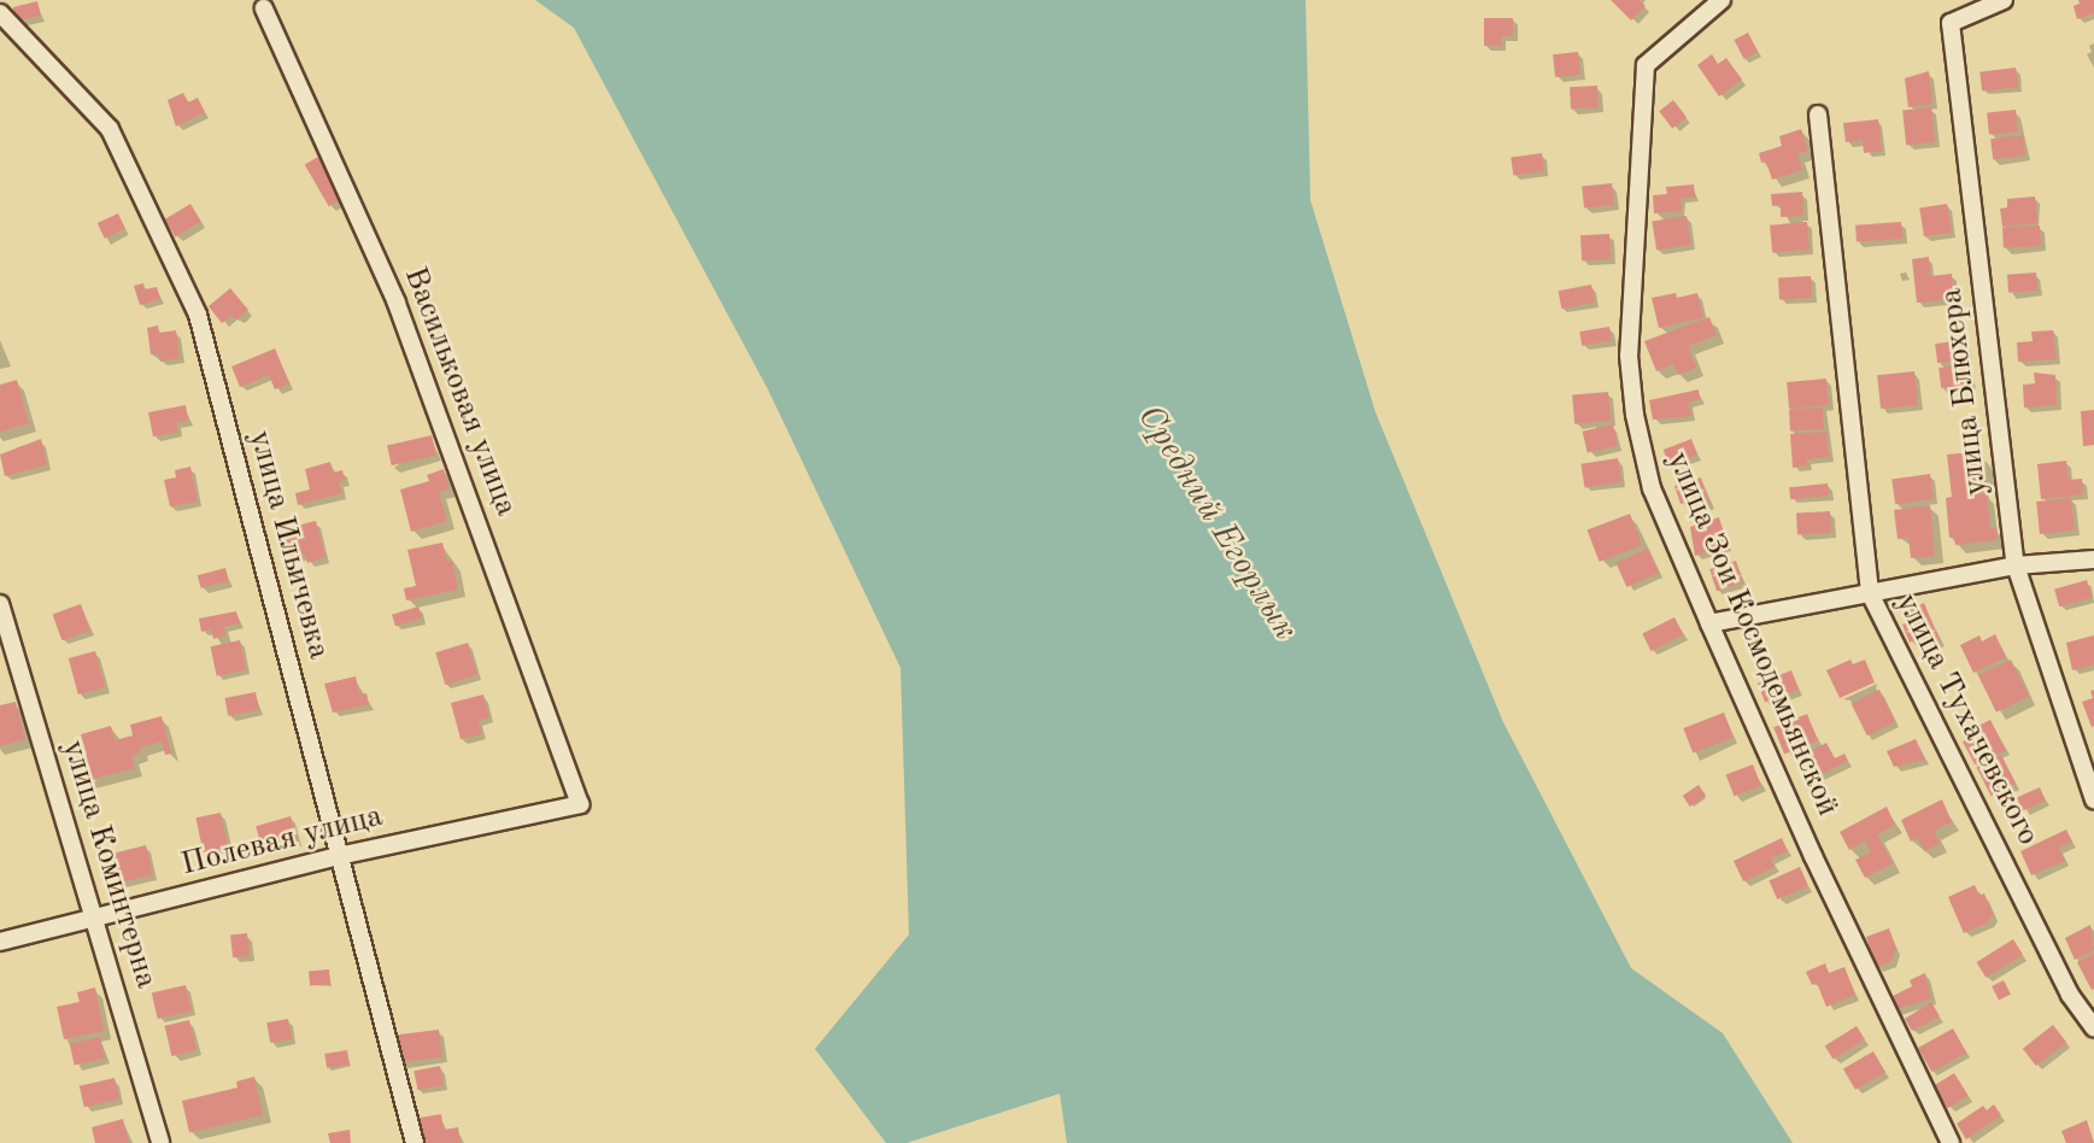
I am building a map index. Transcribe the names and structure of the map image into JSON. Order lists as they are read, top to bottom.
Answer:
{
  "streets": {
    "street": [
      "Васильковая улица",
      "улица Блюхера",
      "улица Ильичевка",
      "улица Зои Космодемьянской",
      "улица Тухачевского",
      "Полевая улица",
      "улица Коминтерна"
    ]
  },
  "crossings": [
    ["Васильковая улица", "Полевая улица"],
    ["улица Ильичевка", "Полевая улица"],
    ["Полевая улица", "улица Коминтерна"]
  ],
  "water": ["Средний Егорлык"]
}
